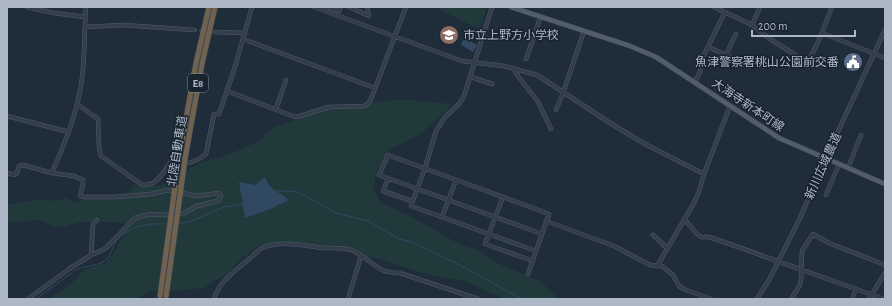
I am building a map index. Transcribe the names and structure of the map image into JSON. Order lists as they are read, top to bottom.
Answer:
{
  "streets": {
    "highway": ["E8", "北陸自動車道"],
    "main road": ["大海寺新本町線"],
    "street": ["新川広域農道"]
  },
  "crossings": [
    ["大海寺新本町線", "新川広域農道"]
  ],
  "places": {
    "school or university": ["市立上野方小学校"],
    "public building": ["魚津警察署桃山公園前交番"]
  },
  "scale_bar": "200 m"
}
